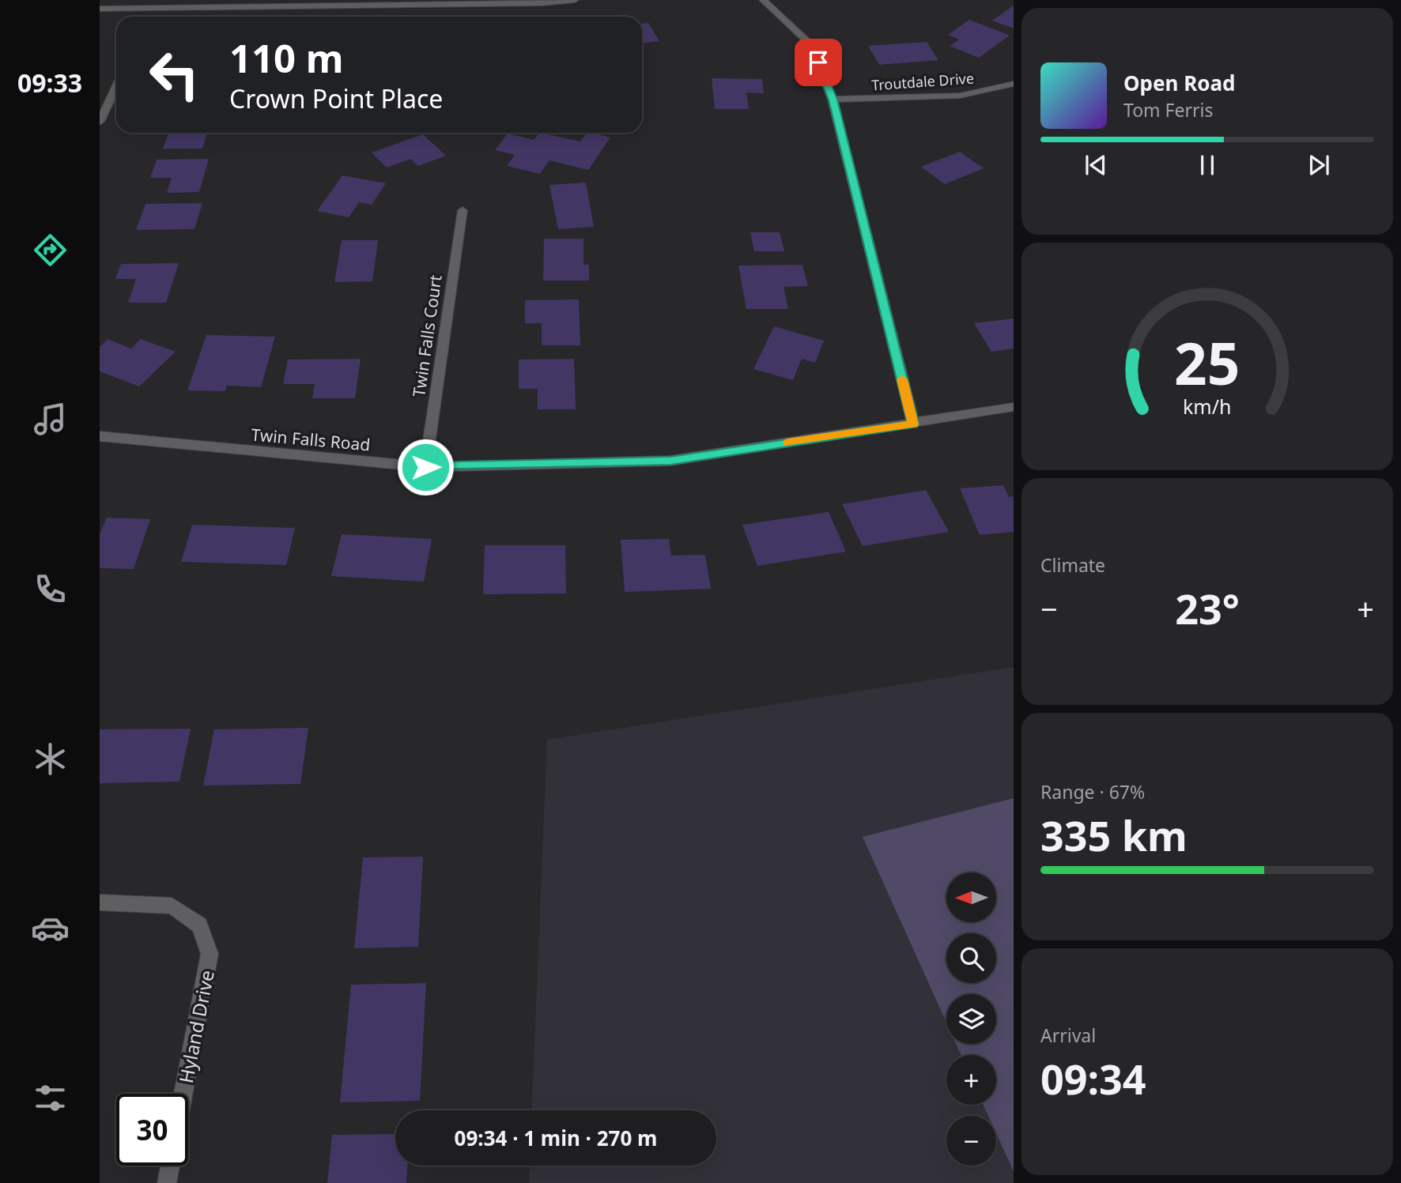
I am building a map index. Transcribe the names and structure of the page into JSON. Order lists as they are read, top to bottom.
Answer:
{
  "streets": {
    "street": [
      "Troutdale Drive",
      "Twin Falls Court",
      "Twin Falls Road",
      "Hyland Drive"
    ]
  },
  "crossings": [
    ["Twin Falls Court", "Twin Falls Road"]
  ],
  "north": "left",
  "page": {
    "tabs": "09:33",
    "turn": ["110 m", "Crown Point Place"],
    "song": ["Open Road", "Tom Ferris"],
    "tile": [
      "Climate",
      ["Range · 67%", "335 km"],
      ["Arrival", "09:34"]
    ],
    "heat": ["−", "23°", "+"],
    "map_buttons": ["+", "−"],
    "limit": "30",
    "trip": "09:34 · 1 min · 270 m",
    "gauge": ["25", "km/h"]
  }
}
